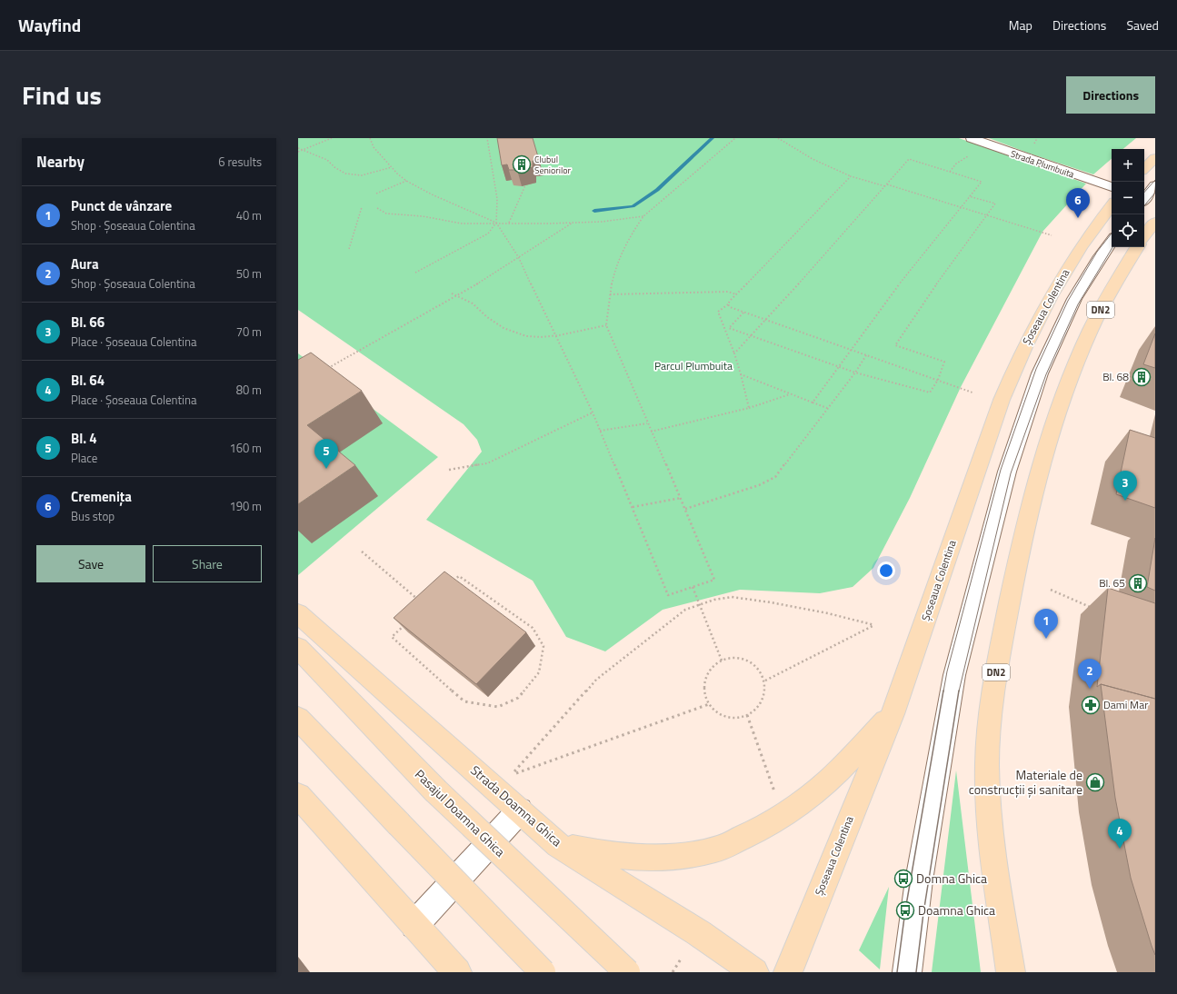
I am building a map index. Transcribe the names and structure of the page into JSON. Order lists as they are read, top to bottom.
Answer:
{
  "streets": {
    "main road": [
      "Șoseaua Colentina",
      "DN2",
      "Strada Doamna Ghica",
      "Pasajul Doamna Ghica"
    ],
    "street": ["Strada Plumbuita"]
  },
  "parks": ["Parcul Plumbuita"],
  "places": {
    "building": ["Clubul Seniorilor", "Bl. 68", "Bl. 65"],
    "pharmacy": ["Dami Mar"],
    "shop": ["Materiale de construcții și sanitare"],
    "bus stop": ["Domna Ghica", "Doamna Ghica"]
  },
  "page": {
    "header": "Wayfind",
    "nav": ["Map", "Directions", "Saved"],
    "title": "Find us",
    "buttons": [
      "Directions",
      ["Save", "Share"]
    ],
    "heading": ["Nearby", "6 results"],
    "map_buttons": ["+", "−"],
    "list": [
      {
        "mark": "1",
        "name": "Punct de vânzare",
        "note": "Shop · Șoseaua Colentina",
        "value": "40 m"
      },
      {
        "mark": "2",
        "name": "Aura",
        "note": "Shop · Șoseaua Colentina",
        "value": "50 m"
      },
      {
        "mark": "3",
        "name": "Bl. 66",
        "note": "Place · Șoseaua Colentina",
        "value": "70 m"
      },
      {
        "mark": "4",
        "name": "Bl. 64",
        "note": "Place · Șoseaua Colentina",
        "value": "80 m"
      },
      {
        "mark": "5",
        "name": "Bl. 4",
        "note": "Place",
        "value": "160 m"
      },
      {
        "mark": "6",
        "name": "Cremenița",
        "note": "Bus stop",
        "value": "190 m"
      }
    ],
    "pins": [
      "6",
      "5",
      "3",
      "1",
      "2",
      "4"
    ]
  }
}
